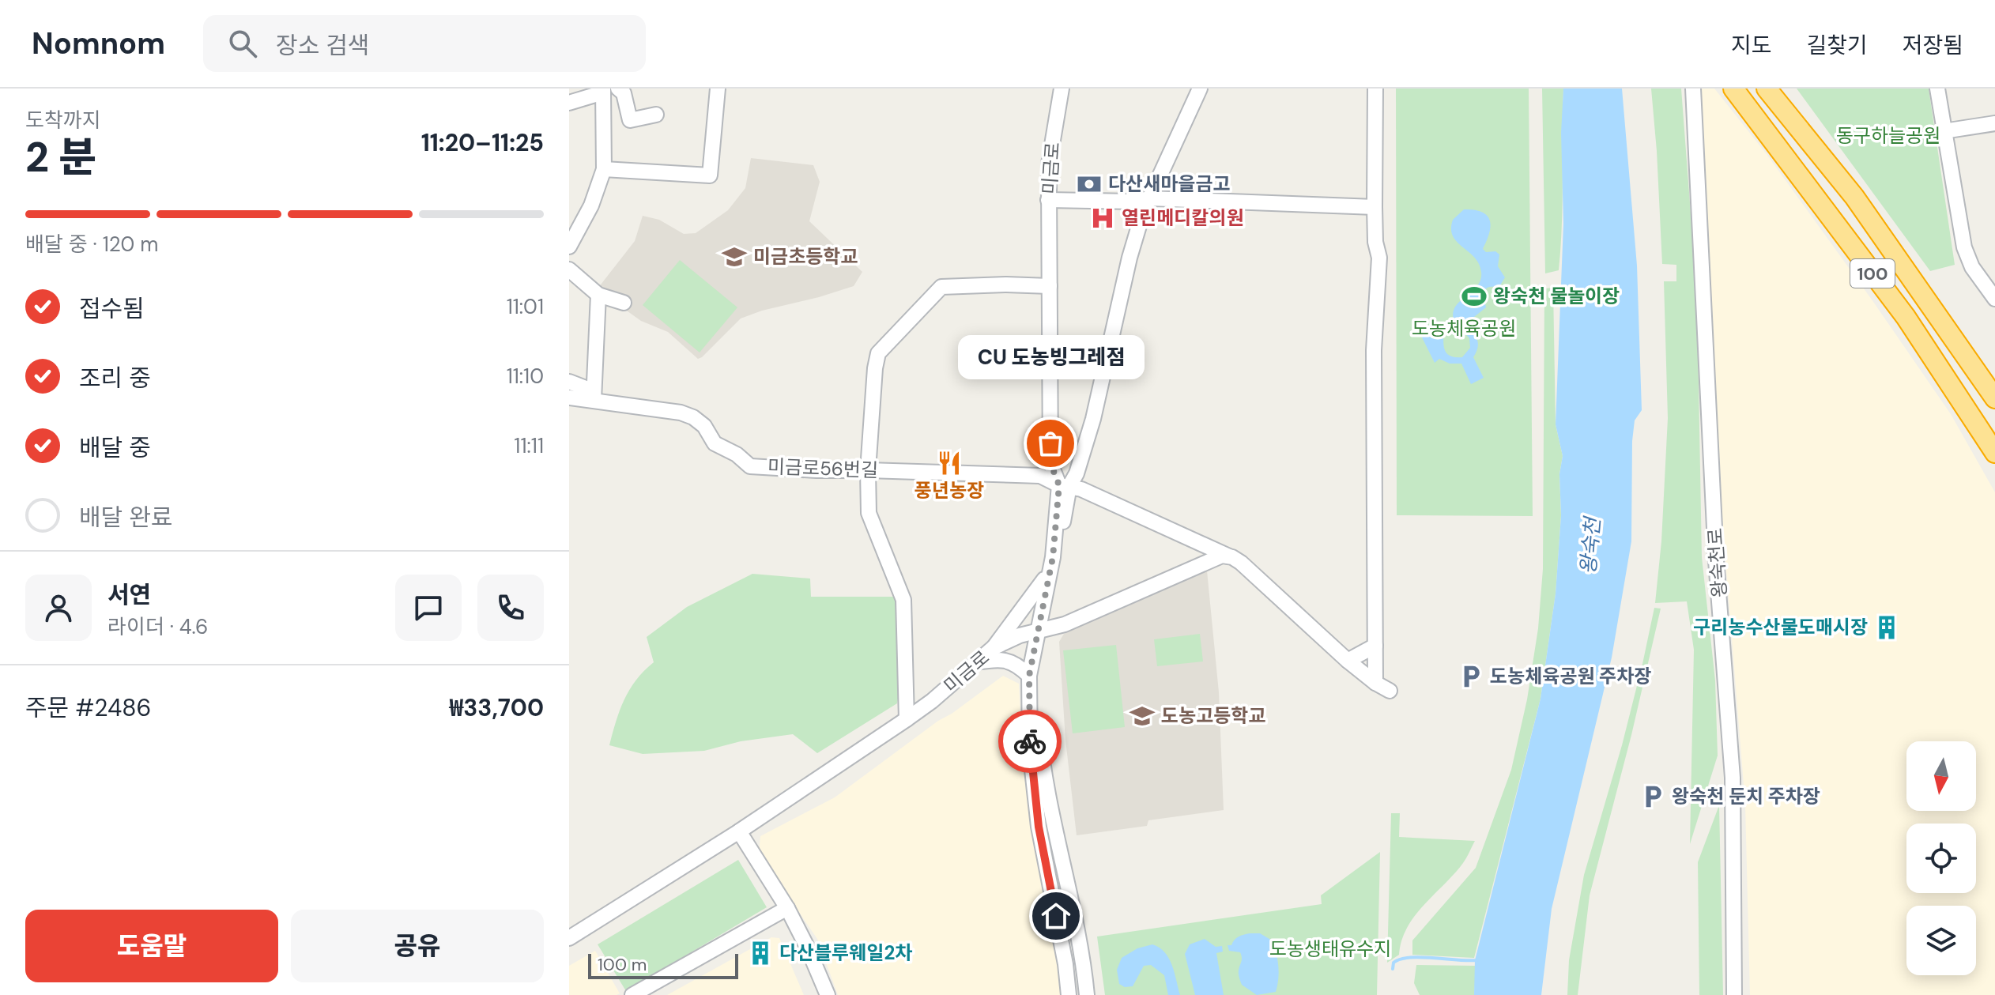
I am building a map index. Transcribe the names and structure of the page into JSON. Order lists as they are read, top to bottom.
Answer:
{
  "streets": {
    "highway": ["100"],
    "street": ["미금로", "미금로56번길", "왕숙천로"]
  },
  "crossings": [
    ["미금로", "미금로56번길"]
  ],
  "water": ["왕숙천"],
  "parks": ["동구하늘공원", "도농체육공원", "도농생태유수지"],
  "places": {
    "bank": ["다산새마을금고"],
    "hospital": ["열린메디칼의원"],
    "school or university": ["미금초등학교", "도농고등학교"],
    "sports": ["왕숙천 물놀이장"],
    "other": ["CU 도농빙그레점"],
    "restaurant": ["풍년농장"],
    "building": ["구리농수산물도매시장", "다산블루웨일2차"],
    "parking": ["도농체육공원 주차장", "왕숙천 둔치 주차장"]
  },
  "scale_bar": "100 m",
  "north": "bottom",
  "page": {
    "header": "Nomnom",
    "search": "장소 검색",
    "nav": ["지도", "길찾기", "저장됨"],
    "heading": ["2 분", "도착까지", "11:20–11:25"],
    "panel": [
      "서연",
      "라이더 · 4.6",
      "주문 #2486",
      "₩33,700"
    ],
    "bar": "배달 중 · 120 m",
    "list": [
      ["접수됨", "11:01"],
      ["조리 중", "11:10"],
      ["배달 중", "11:11"],
      "배달 완료"
    ],
    "bubble": "CU 도농빙그레점",
    "buttons": ["도움말", "공유"],
    "scale": "100 m"
  }
}
